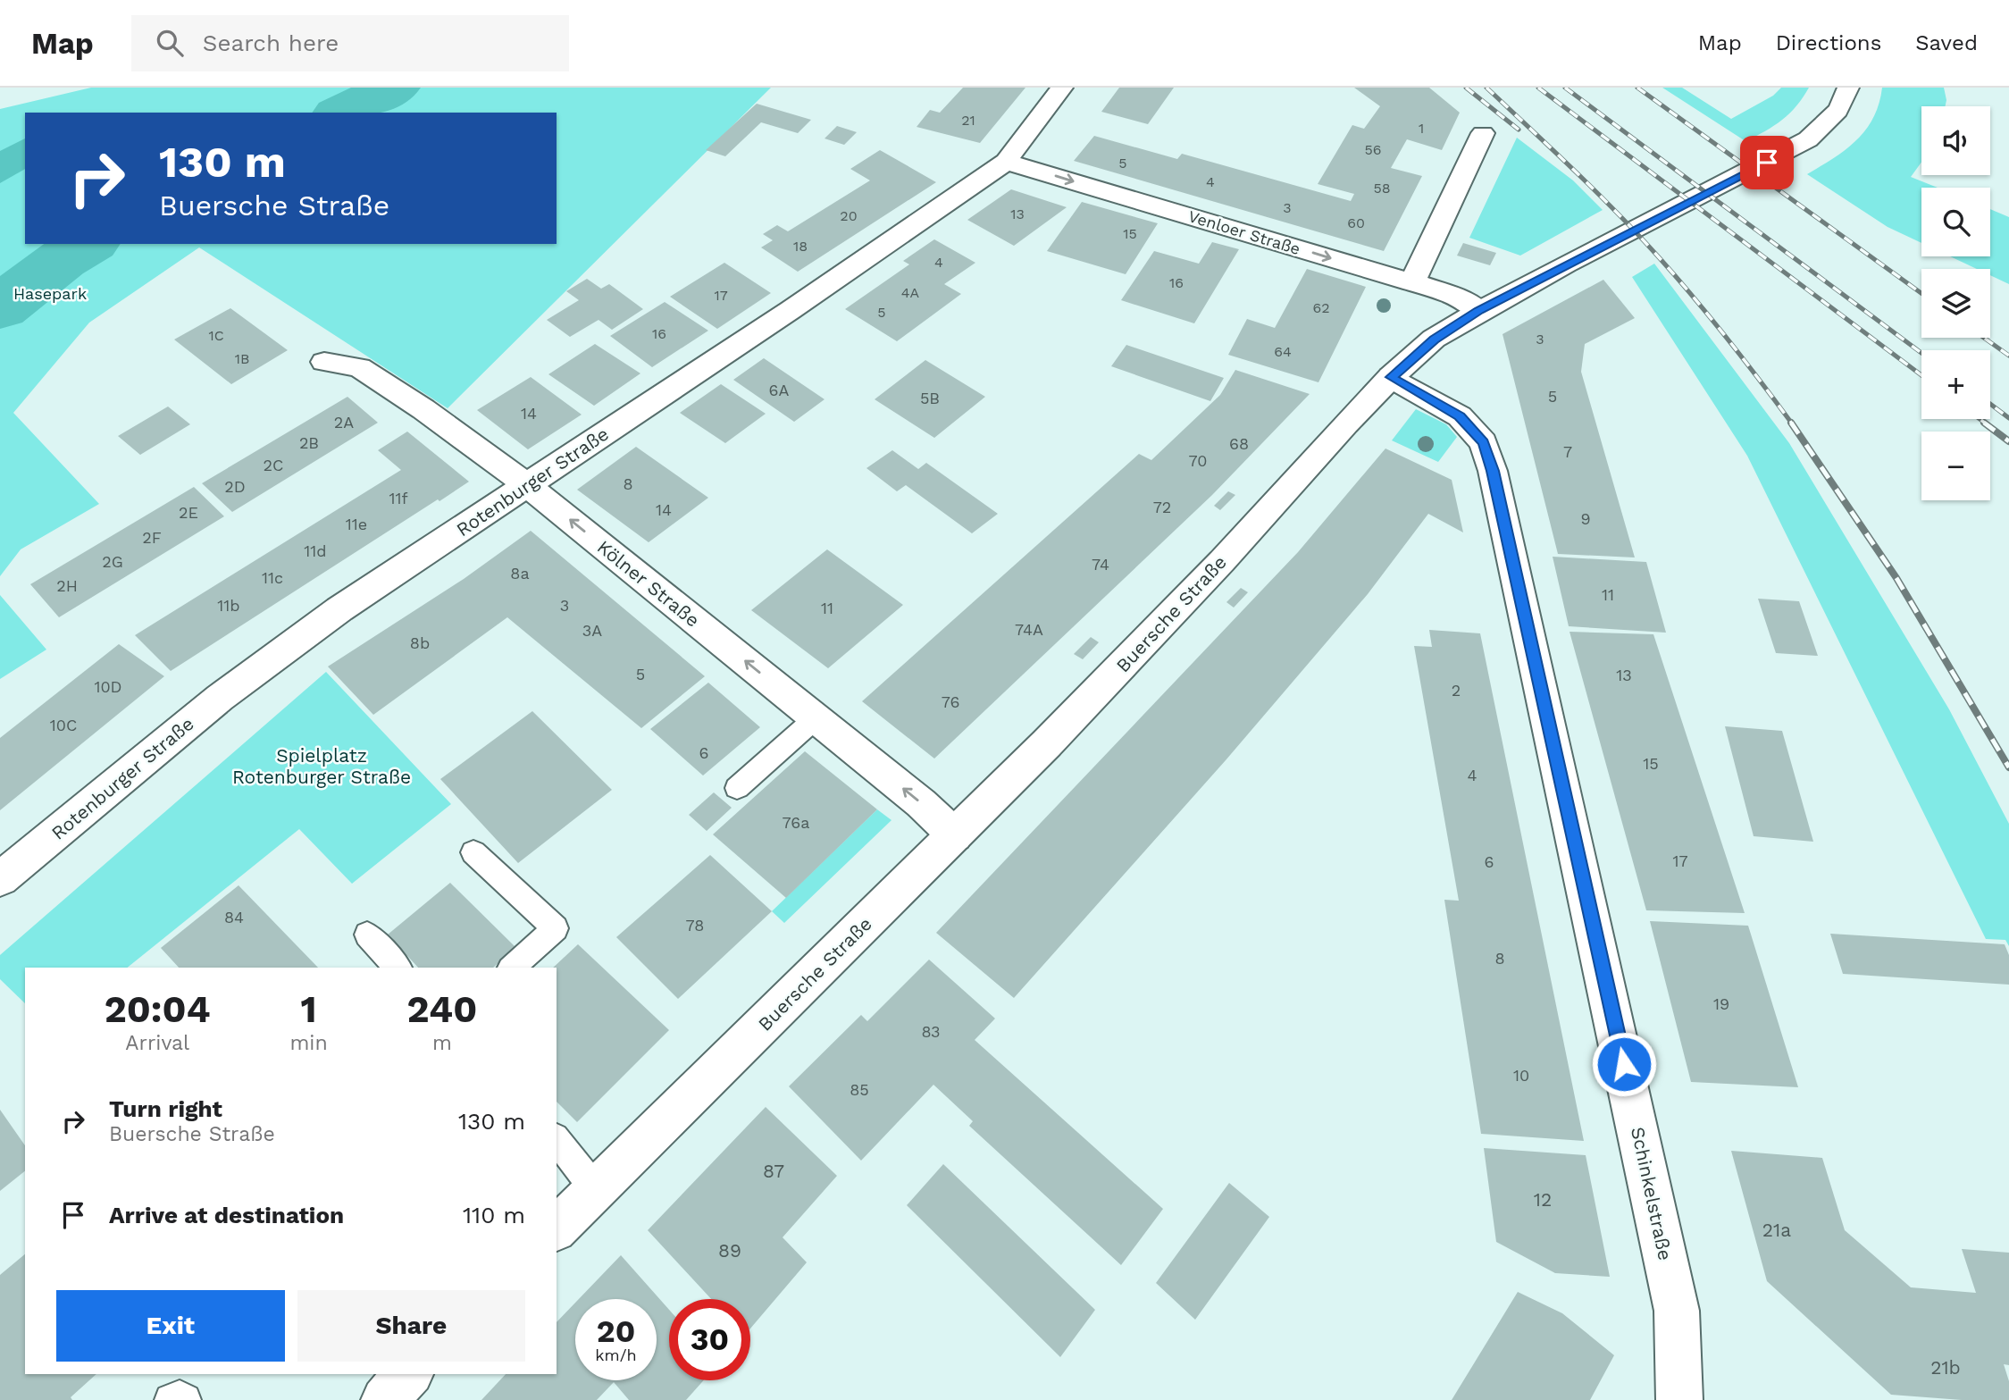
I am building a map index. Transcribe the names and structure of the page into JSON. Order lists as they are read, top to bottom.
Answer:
{
  "streets": {
    "street": [
      "Venloer Straße",
      "Rotenburger Straße",
      "Kölner Straße",
      "Buersche Straße",
      "Schinkelstraße"
    ]
  },
  "crossings": [
    ["Venloer Straße", "Rotenburger Straße"],
    ["Venloer Straße", "Buersche Straße"],
    ["Rotenburger Straße", "Kölner Straße"],
    ["Kölner Straße", "Buersche Straße"],
    ["Buersche Straße", "Schinkelstraße"]
  ],
  "one_way": ["Venloer Straße", "Kölner Straße"],
  "parks": ["Hasepark", "Spielplatz Rotenburger Straße"],
  "house_numbers": [
    "21",
    "1",
    "56",
    "5",
    "4",
    "58",
    "3",
    "13",
    "20",
    "60",
    "15",
    "18",
    "4",
    "16",
    "4A",
    "17",
    "62",
    "5",
    "16",
    "1C",
    "3",
    "64",
    "1B",
    "6A",
    "5",
    "5B",
    "14",
    "2A",
    "2B",
    "68",
    "7",
    "70",
    "2C",
    "8",
    "2D",
    "11f",
    "72",
    "14",
    "2E",
    "9",
    "11e",
    "2F",
    "11d",
    "2G",
    "74",
    "8a",
    "11c",
    "2H",
    "11",
    "11b",
    "3",
    "11",
    "74A",
    "3A",
    "8b",
    "5",
    "13",
    "10D",
    "2",
    "76",
    "10C",
    "6",
    "15",
    "4",
    "76a",
    "17",
    "6",
    "84",
    "78",
    "8",
    "19",
    "83",
    "10",
    "85",
    "87",
    "12",
    "21a",
    "89",
    "21b"
  ],
  "page": {
    "header": "Map",
    "search": "Search here",
    "nav": ["Map", "Directions", "Saved"],
    "map_buttons": ["+", "−"],
    "turn": ["130 m", "Buersche Straße"],
    "eta": [
      "20:04",
      "Arrival",
      "1",
      "min",
      "240",
      "m"
    ],
    "list": [
      {
        "name": "Turn right",
        "note": "Buersche Straße",
        "value": "130 m"
      },
      {
        "name": "Arrive at destination",
        "value": "110 m"
      }
    ],
    "buttons": ["Exit", "Share"],
    "speed": "20 km/h",
    "limit": "30"
  }
}
